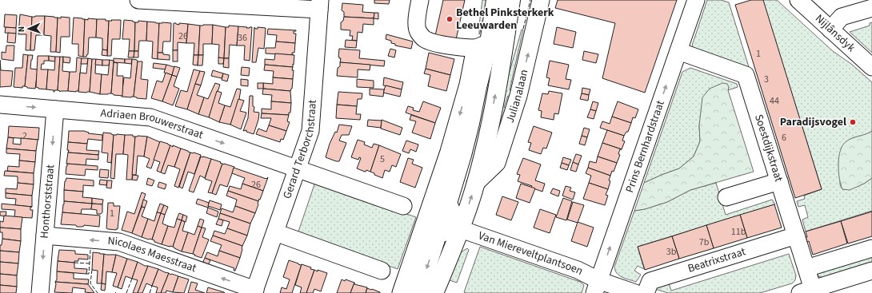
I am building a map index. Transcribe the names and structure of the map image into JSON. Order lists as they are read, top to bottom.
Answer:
{
  "streets": {
    "main road": ["Julianalaan"],
    "street": [
      "Nijlânsdyk",
      "Adriaen Brouwerstraat",
      "Prins Bernhardstraat",
      "Soestdijkstraat",
      "Gerard Terborchstraat",
      "Honthorststraat",
      "Van Miereveltplantsoen",
      "Nicolaes Maesstraat",
      "Beatrixstraat"
    ]
  },
  "crossings": [
    ["Julianalaan", "Van Miereveltplantsoen"],
    ["Adriaen Brouwerstraat", "Gerard Terborchstraat"],
    ["Adriaen Brouwerstraat", "Honthorststraat"],
    ["Prins Bernhardstraat", "Soestdijkstraat"],
    ["Prins Bernhardstraat", "Van Miereveltplantsoen"],
    ["Soestdijkstraat", "Beatrixstraat"],
    ["Gerard Terborchstraat", "Nicolaes Maesstraat"],
    ["Honthorststraat", "Nicolaes Maesstraat"]
  ],
  "one_way": ["Prins Bernhardstraat", "Honthorststraat", "Nicolaes Maesstraat"],
  "places": ["Bethel Pinksterkerk Leeuwarden", "Paradijsvogel"],
  "house_numbers": [
    "26",
    "36",
    "1",
    "3",
    "44",
    "2",
    "6",
    "5",
    "26",
    "1",
    "11b",
    "7b",
    "3b"
  ],
  "north": "left"
}
